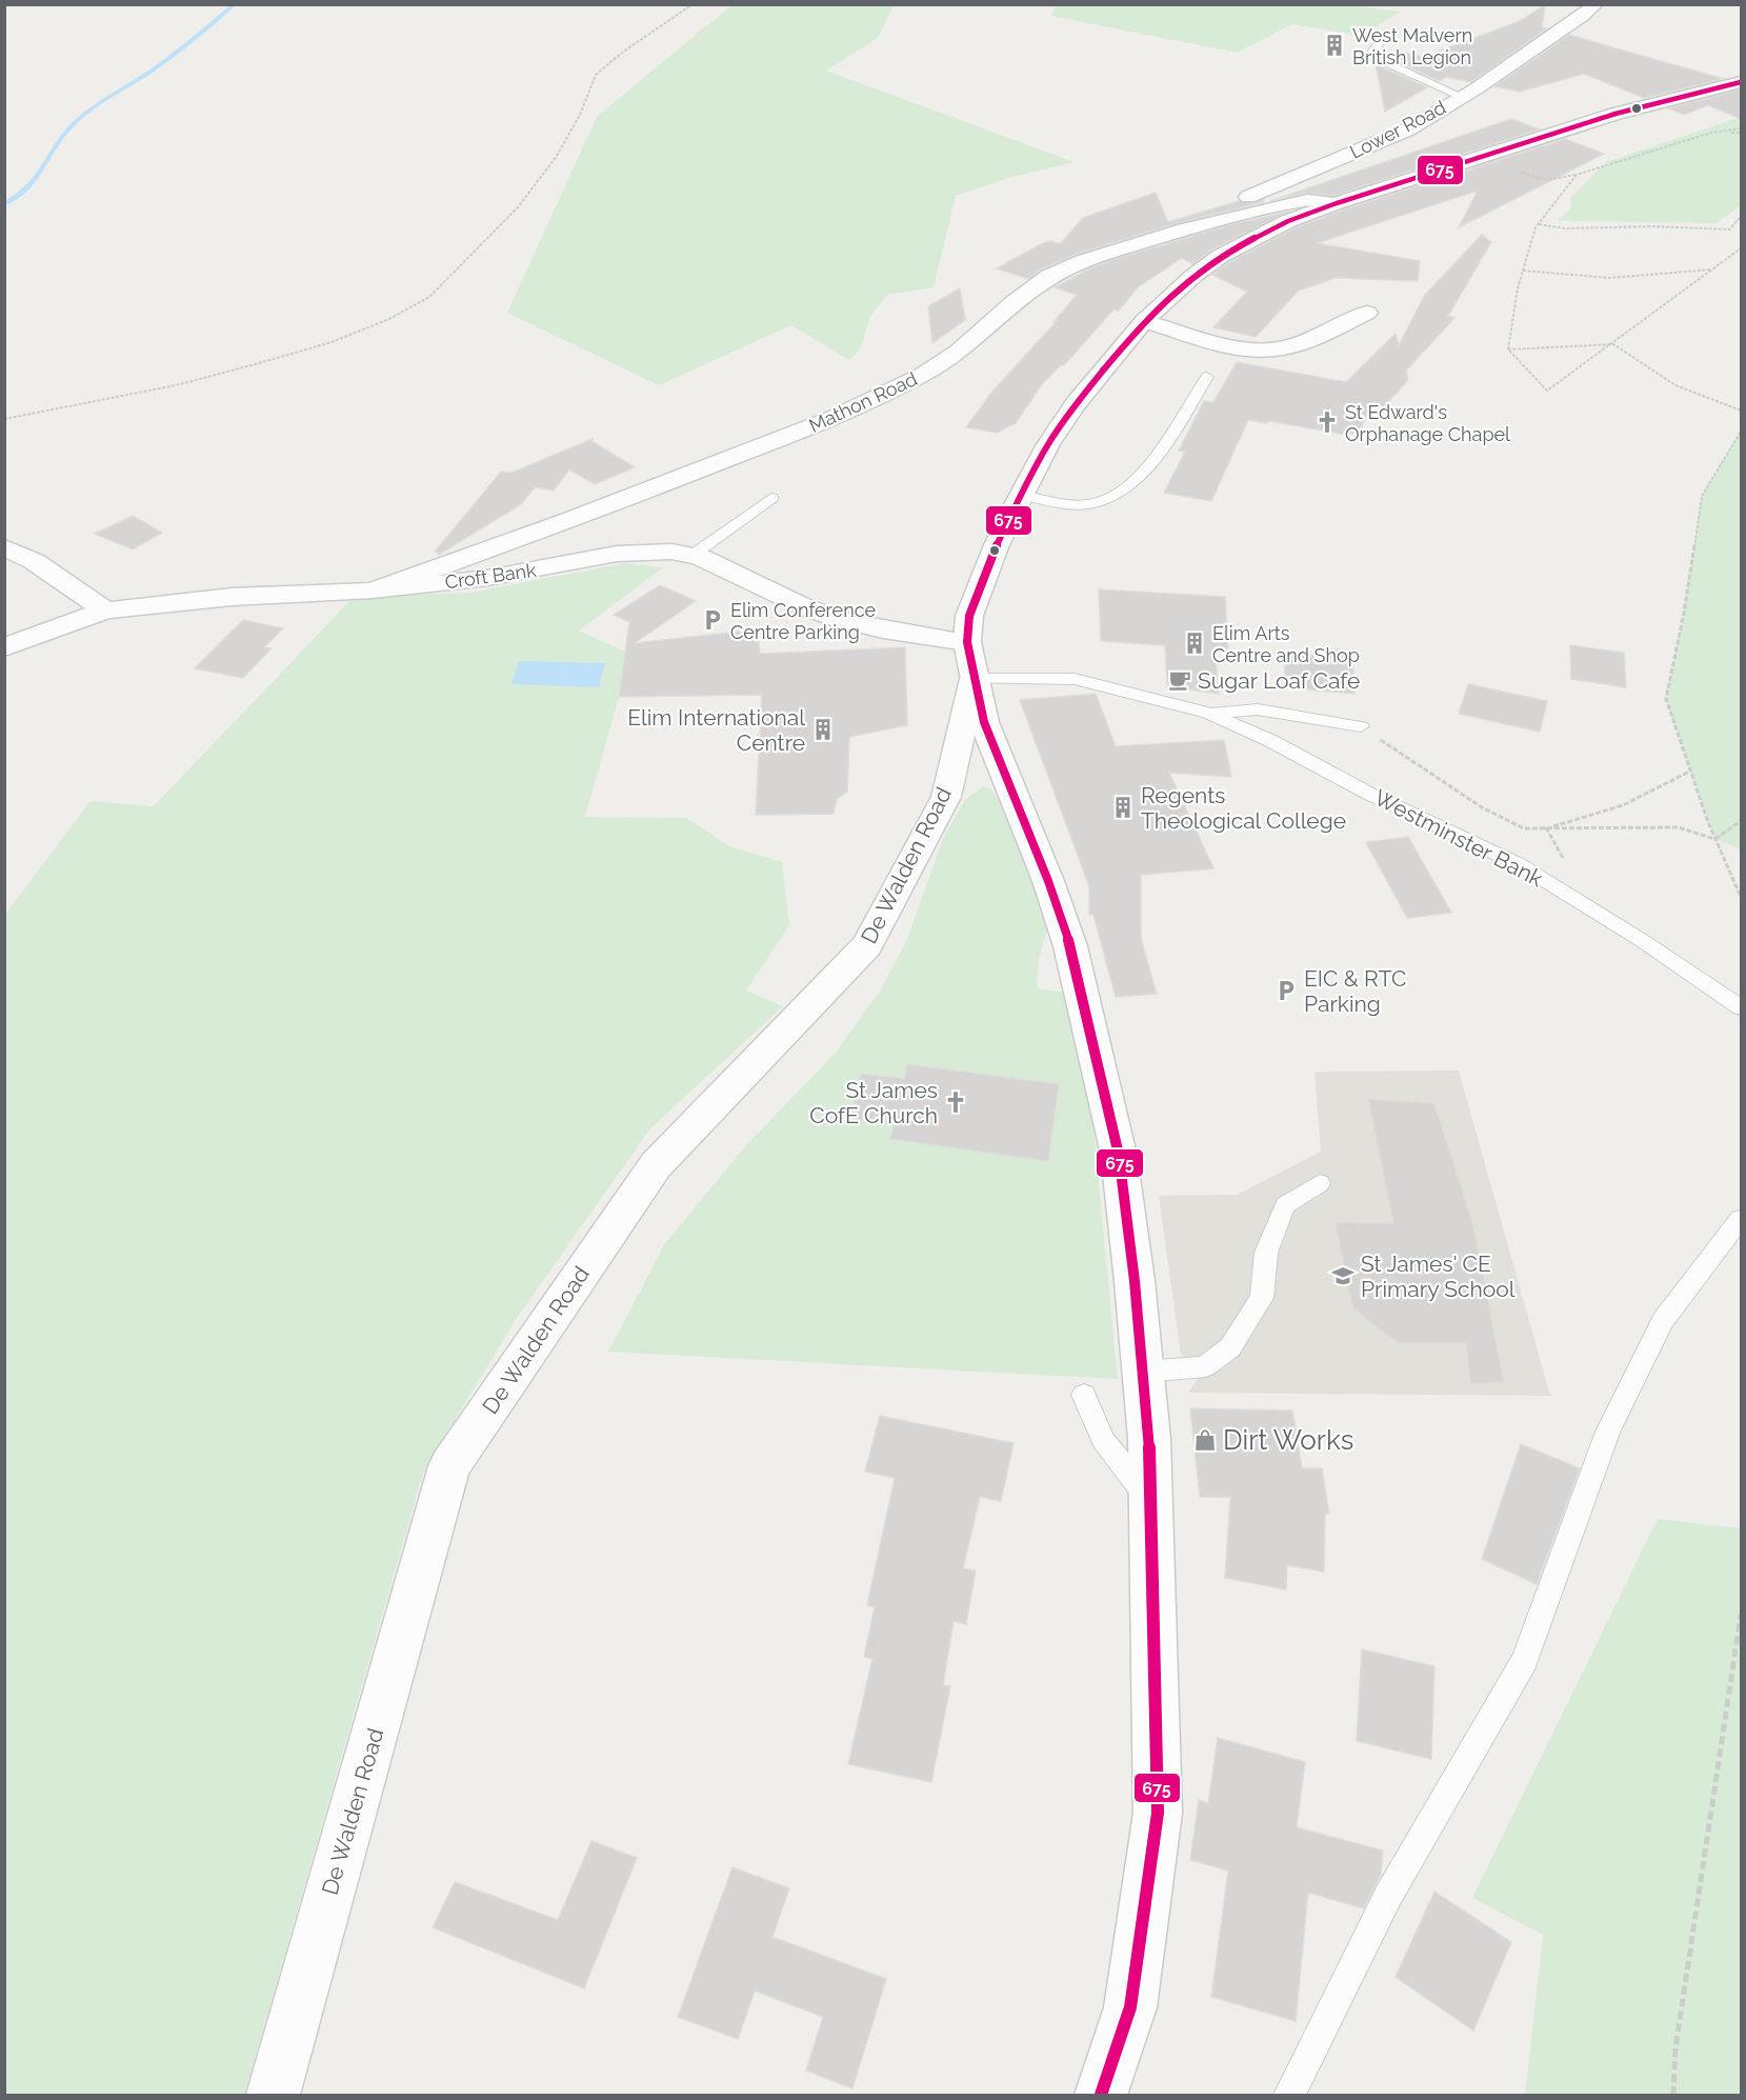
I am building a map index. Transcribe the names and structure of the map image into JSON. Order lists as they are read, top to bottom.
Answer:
{
  "streets": {
    "street": [
      "Lower Road",
      "Mathon Road",
      "Croft Bank",
      "De Walden Road"
    ],
    "lane": ["Westminster Bank"]
  },
  "crossings": [
    ["Lower Road", "Mathon Road"],
    ["Mathon Road", "Croft Bank"],
    ["Croft Bank", "Westminster Bank"],
    ["Croft Bank", "De Walden Road"],
    ["Westminster Bank", "De Walden Road"]
  ],
  "places": {
    "building": [
      "West Malvern British Legion",
      "Elim Arts Centre and Shop",
      "Elim International Centre",
      "Regents Theological College"
    ],
    "church": ["St Edward's Orphanage Chapel", "St James CofE Church"],
    "parking": ["Elim Conference Centre Parking", "EIC & RTC Parking"],
    "cafe": ["Sugar Loaf Cafe"],
    "school or university": ["St James' CE Primary School"],
    "shop": ["Dirt Works"]
  },
  "lines": ["transit line 675"]
}
